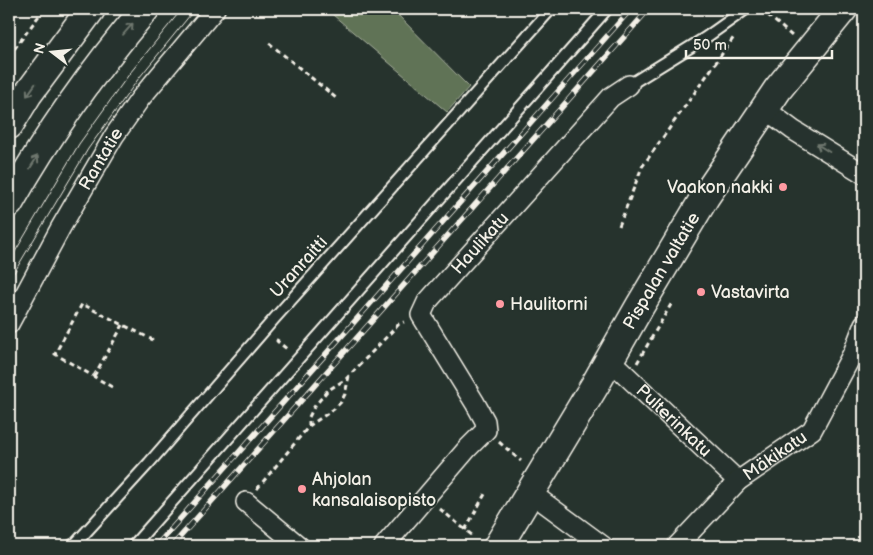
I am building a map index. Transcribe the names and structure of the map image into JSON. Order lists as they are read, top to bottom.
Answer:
{
  "streets": {
    "main road": ["Pispalan valtatie"],
    "street": [
      "Rantatie",
      "Haulikatu",
      "Pulterinkatu",
      "Mäkikatu"
    ],
    "lane": ["Uranraitti"]
  },
  "crossings": [
    ["Pispalan valtatie", "Pulterinkatu"],
    ["Pulterinkatu", "Mäkikatu"]
  ],
  "places": [
    "Vaakon nakki",
    "Vastavirta",
    "Haulitorni",
    "Ahjolan kansalaisopisto"
  ],
  "scale_bar": "50 m",
  "north": "left"
}
